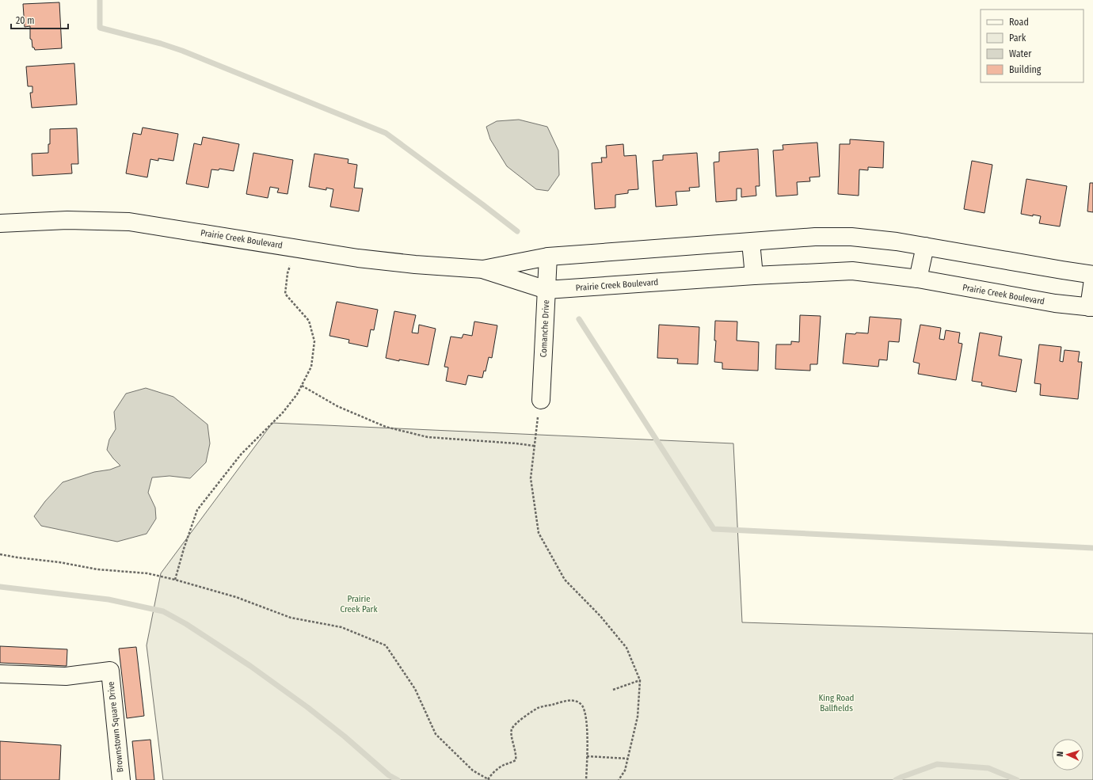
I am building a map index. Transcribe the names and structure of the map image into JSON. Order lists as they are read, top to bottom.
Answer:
{
  "streets": {
    "street": ["Prairie Creek Boulevard", "Comanche Drive", "Brownstown Square Drive"]
  },
  "crossings": [
    ["Prairie Creek Boulevard", "Comanche Drive"]
  ],
  "parks": ["Prairie Creek Park", "King Road Ballfields"],
  "legend": [
    "Road",
    "Park",
    "Water",
    "Building"
  ],
  "scale_bar": "20 m",
  "north": "left"
}
